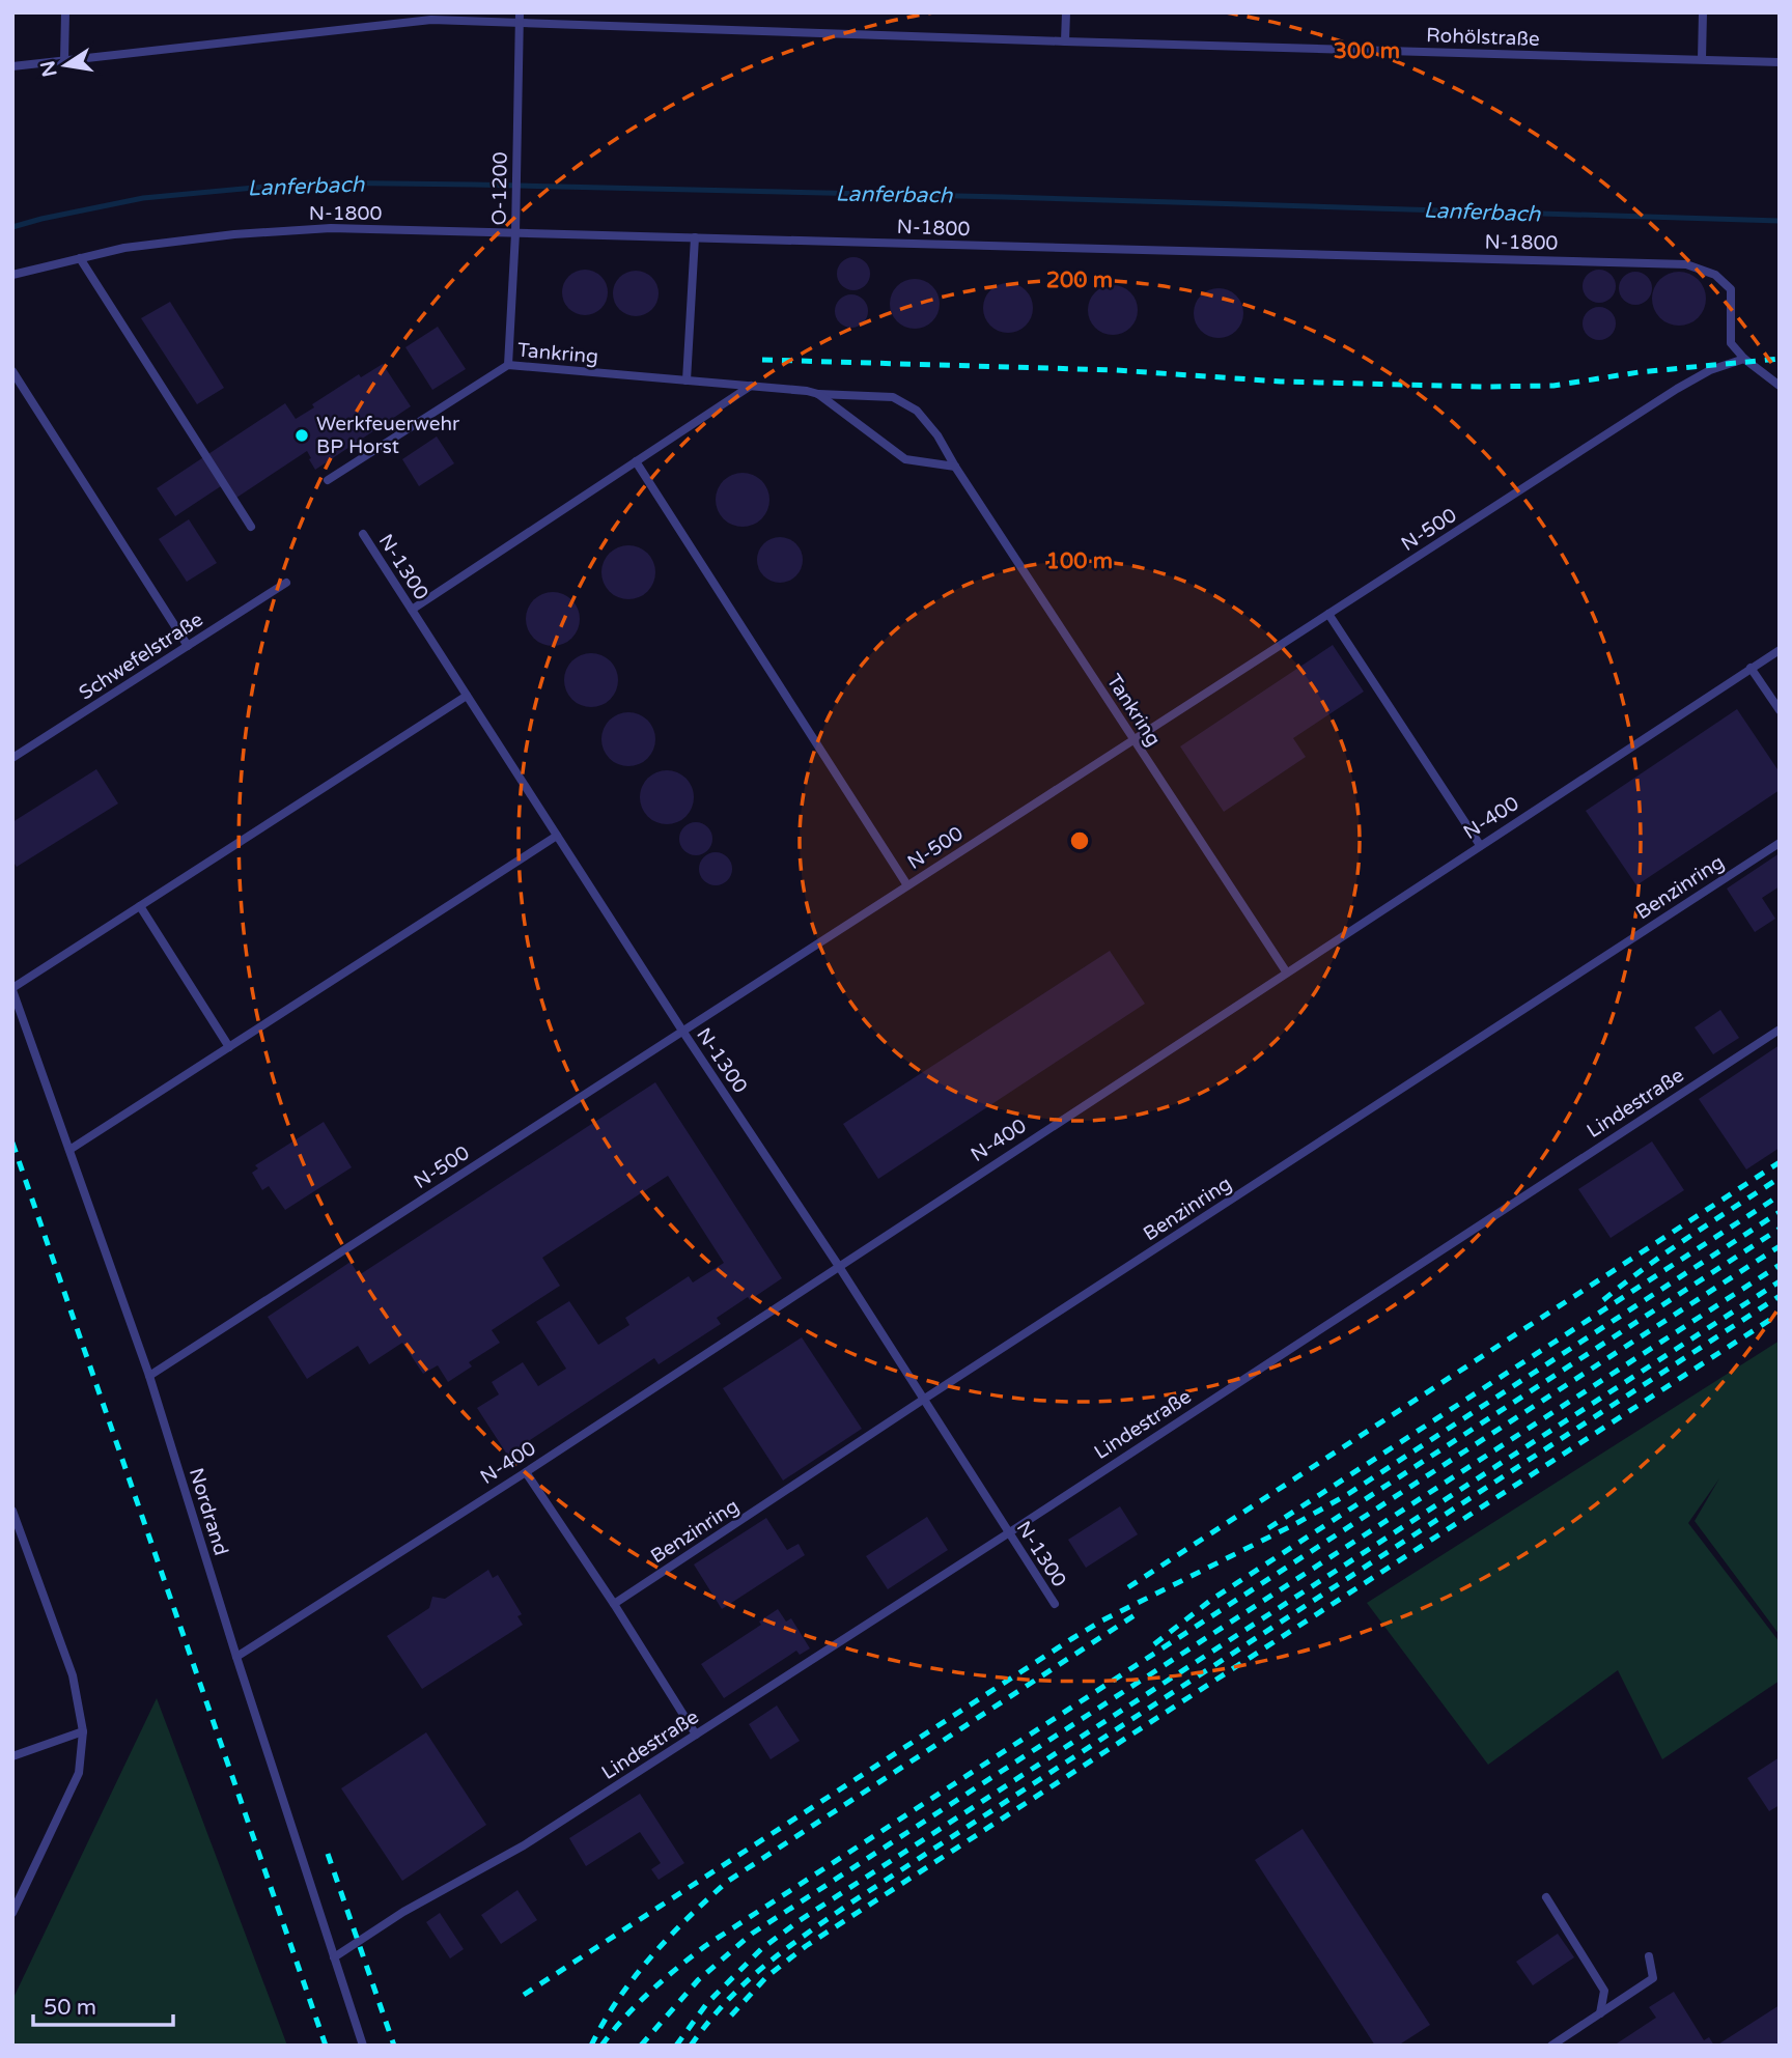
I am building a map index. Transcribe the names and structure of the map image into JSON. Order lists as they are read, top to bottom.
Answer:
{
  "streets": {
    "lane": [
      "Rohölstraße",
      "O-1200",
      "N-1800",
      "Tankring",
      "N-500",
      "N-1300",
      "Schwefelstraße",
      "N-400",
      "Benzinring",
      "Lindestraße",
      "Nordrand"
    ]
  },
  "crossings": [
    ["Rohölstraße", "O-1200"],
    ["O-1200", "N-1800"],
    ["O-1200", "Tankring"],
    ["N-1800", "N-500"],
    ["Tankring", "N-500"],
    ["Tankring", "N-400"],
    ["N-500", "N-1300"],
    ["N-500", "Nordrand"],
    ["N-1300", "N-400"],
    ["N-1300", "Benzinring"],
    ["N-1300", "Lindestraße"],
    ["N-400", "Nordrand"],
    ["Lindestraße", "Nordrand"]
  ],
  "water": ["Lanferbach"],
  "places": ["Werkfeuerwehr BP Horst"],
  "scale_bar": "50 m",
  "north": "left",
  "rings": ["300 m", "200 m", "100 m"]
}
